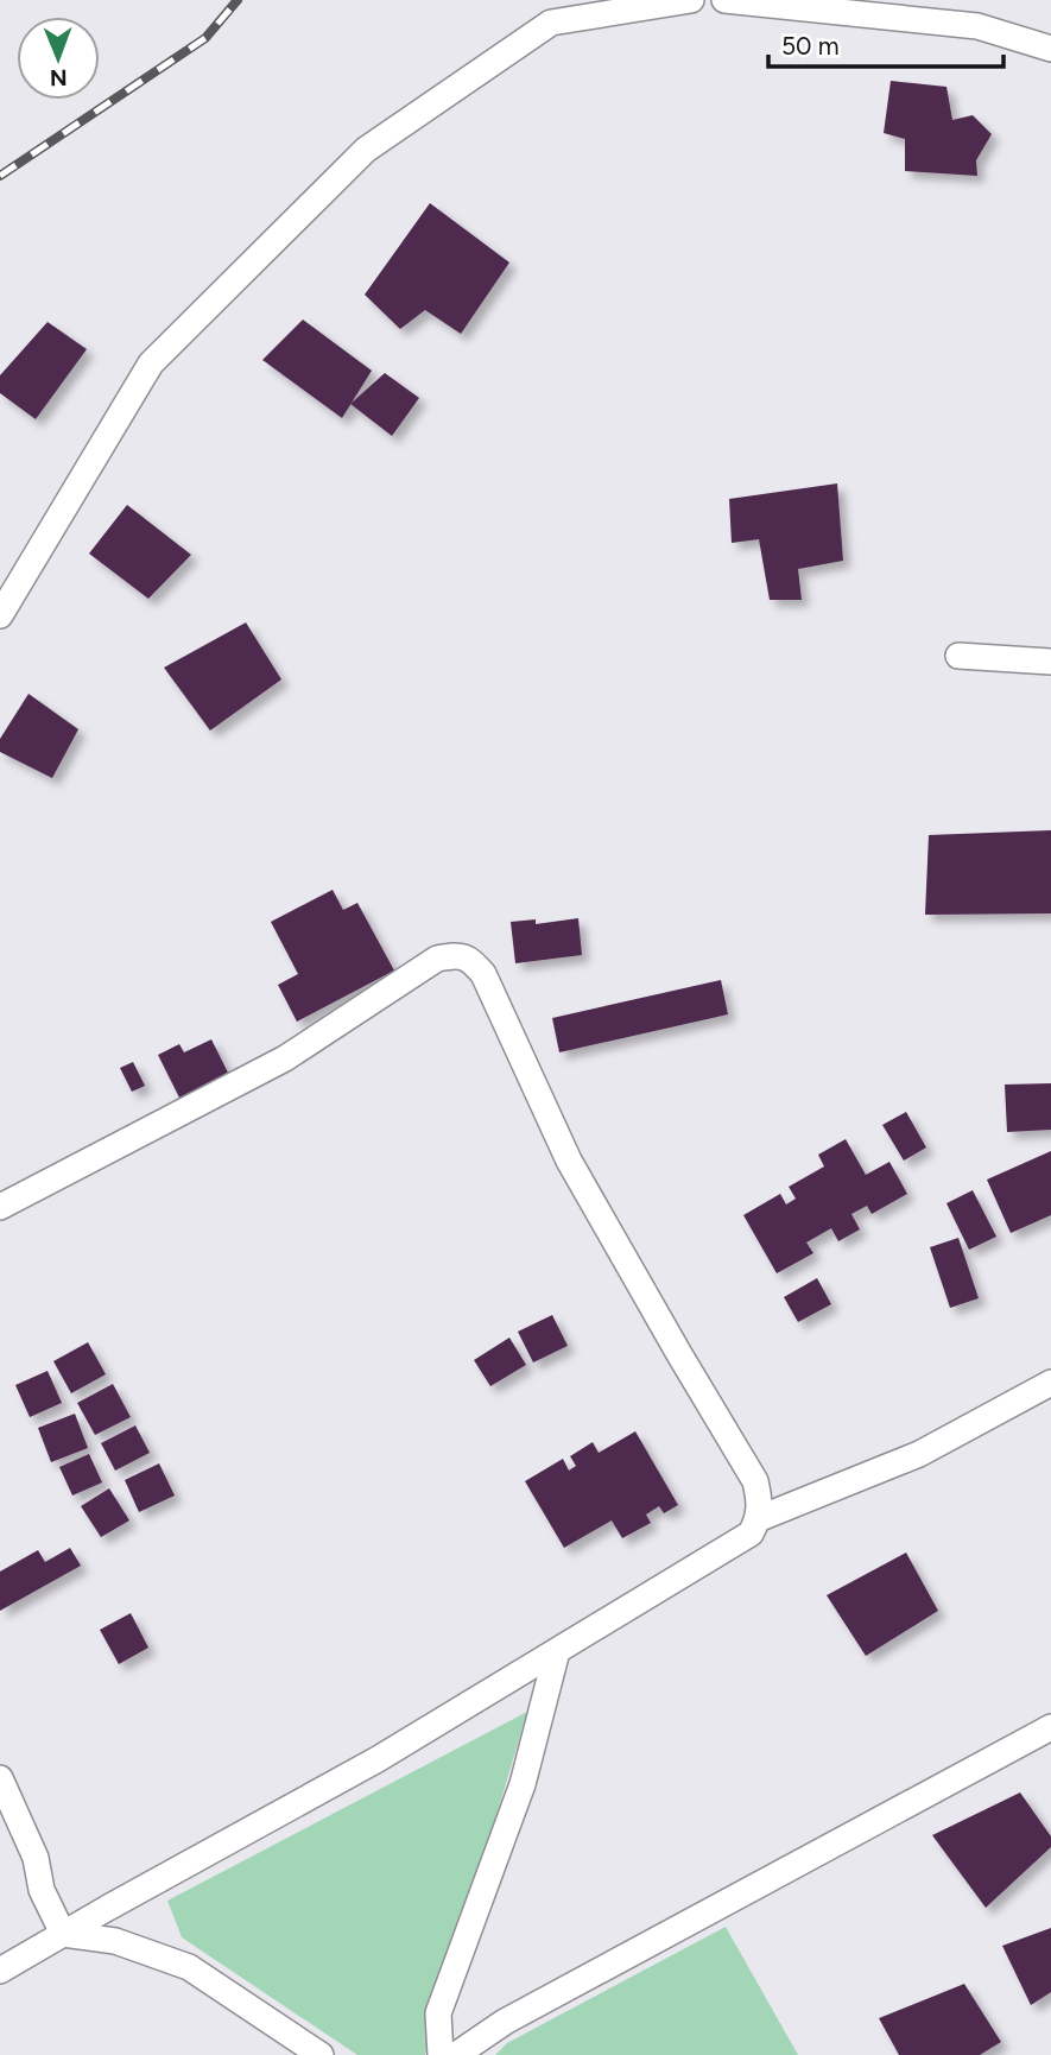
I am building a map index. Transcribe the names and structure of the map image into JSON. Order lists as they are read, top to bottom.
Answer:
{
  "scale_bar": "50 m",
  "north": "bottom"
}
